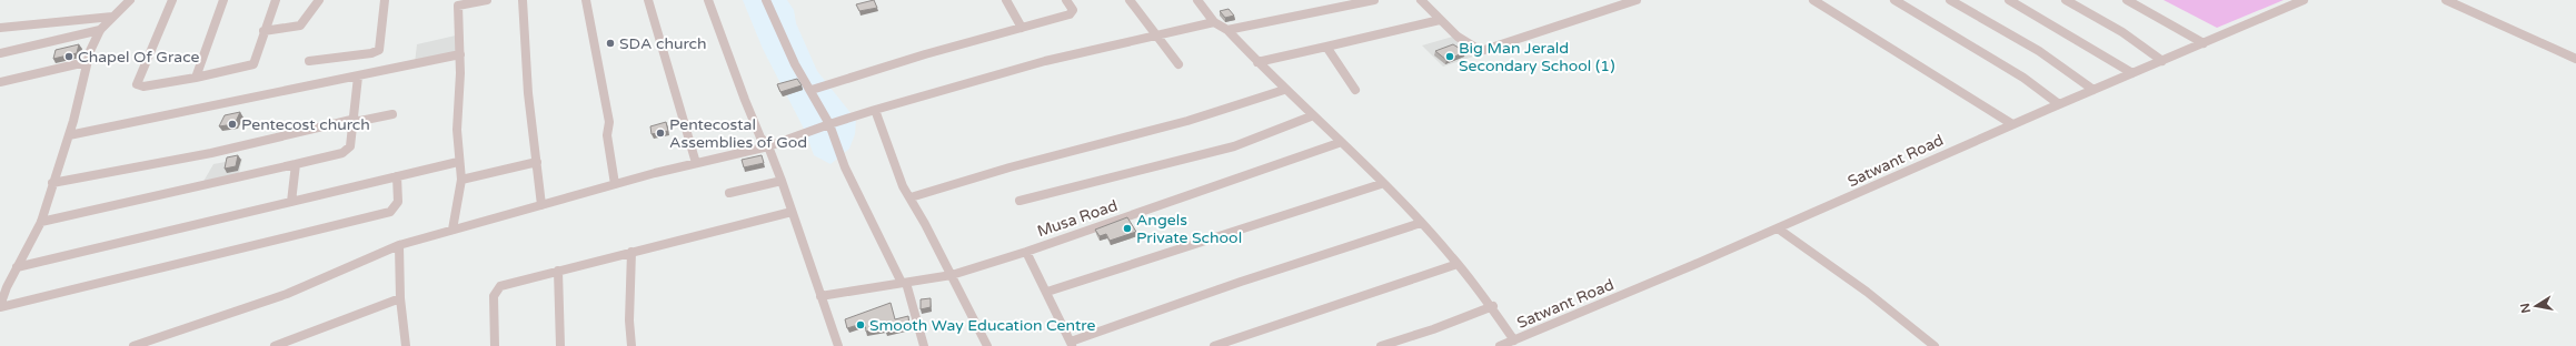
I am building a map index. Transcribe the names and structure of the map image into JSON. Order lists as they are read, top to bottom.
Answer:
{
  "streets": {
    "street": ["Satwant Road", "Musa Road"]
  },
  "places": [
    "SDA church",
    "Chapel Of Grace",
    "Big Man Jerald Secondary School (1)",
    "Pentecost church",
    "Pentecostal Assemblies of God",
    "Angels Private School",
    "Smooth Way Education Centre"
  ],
  "north": "left"
}
